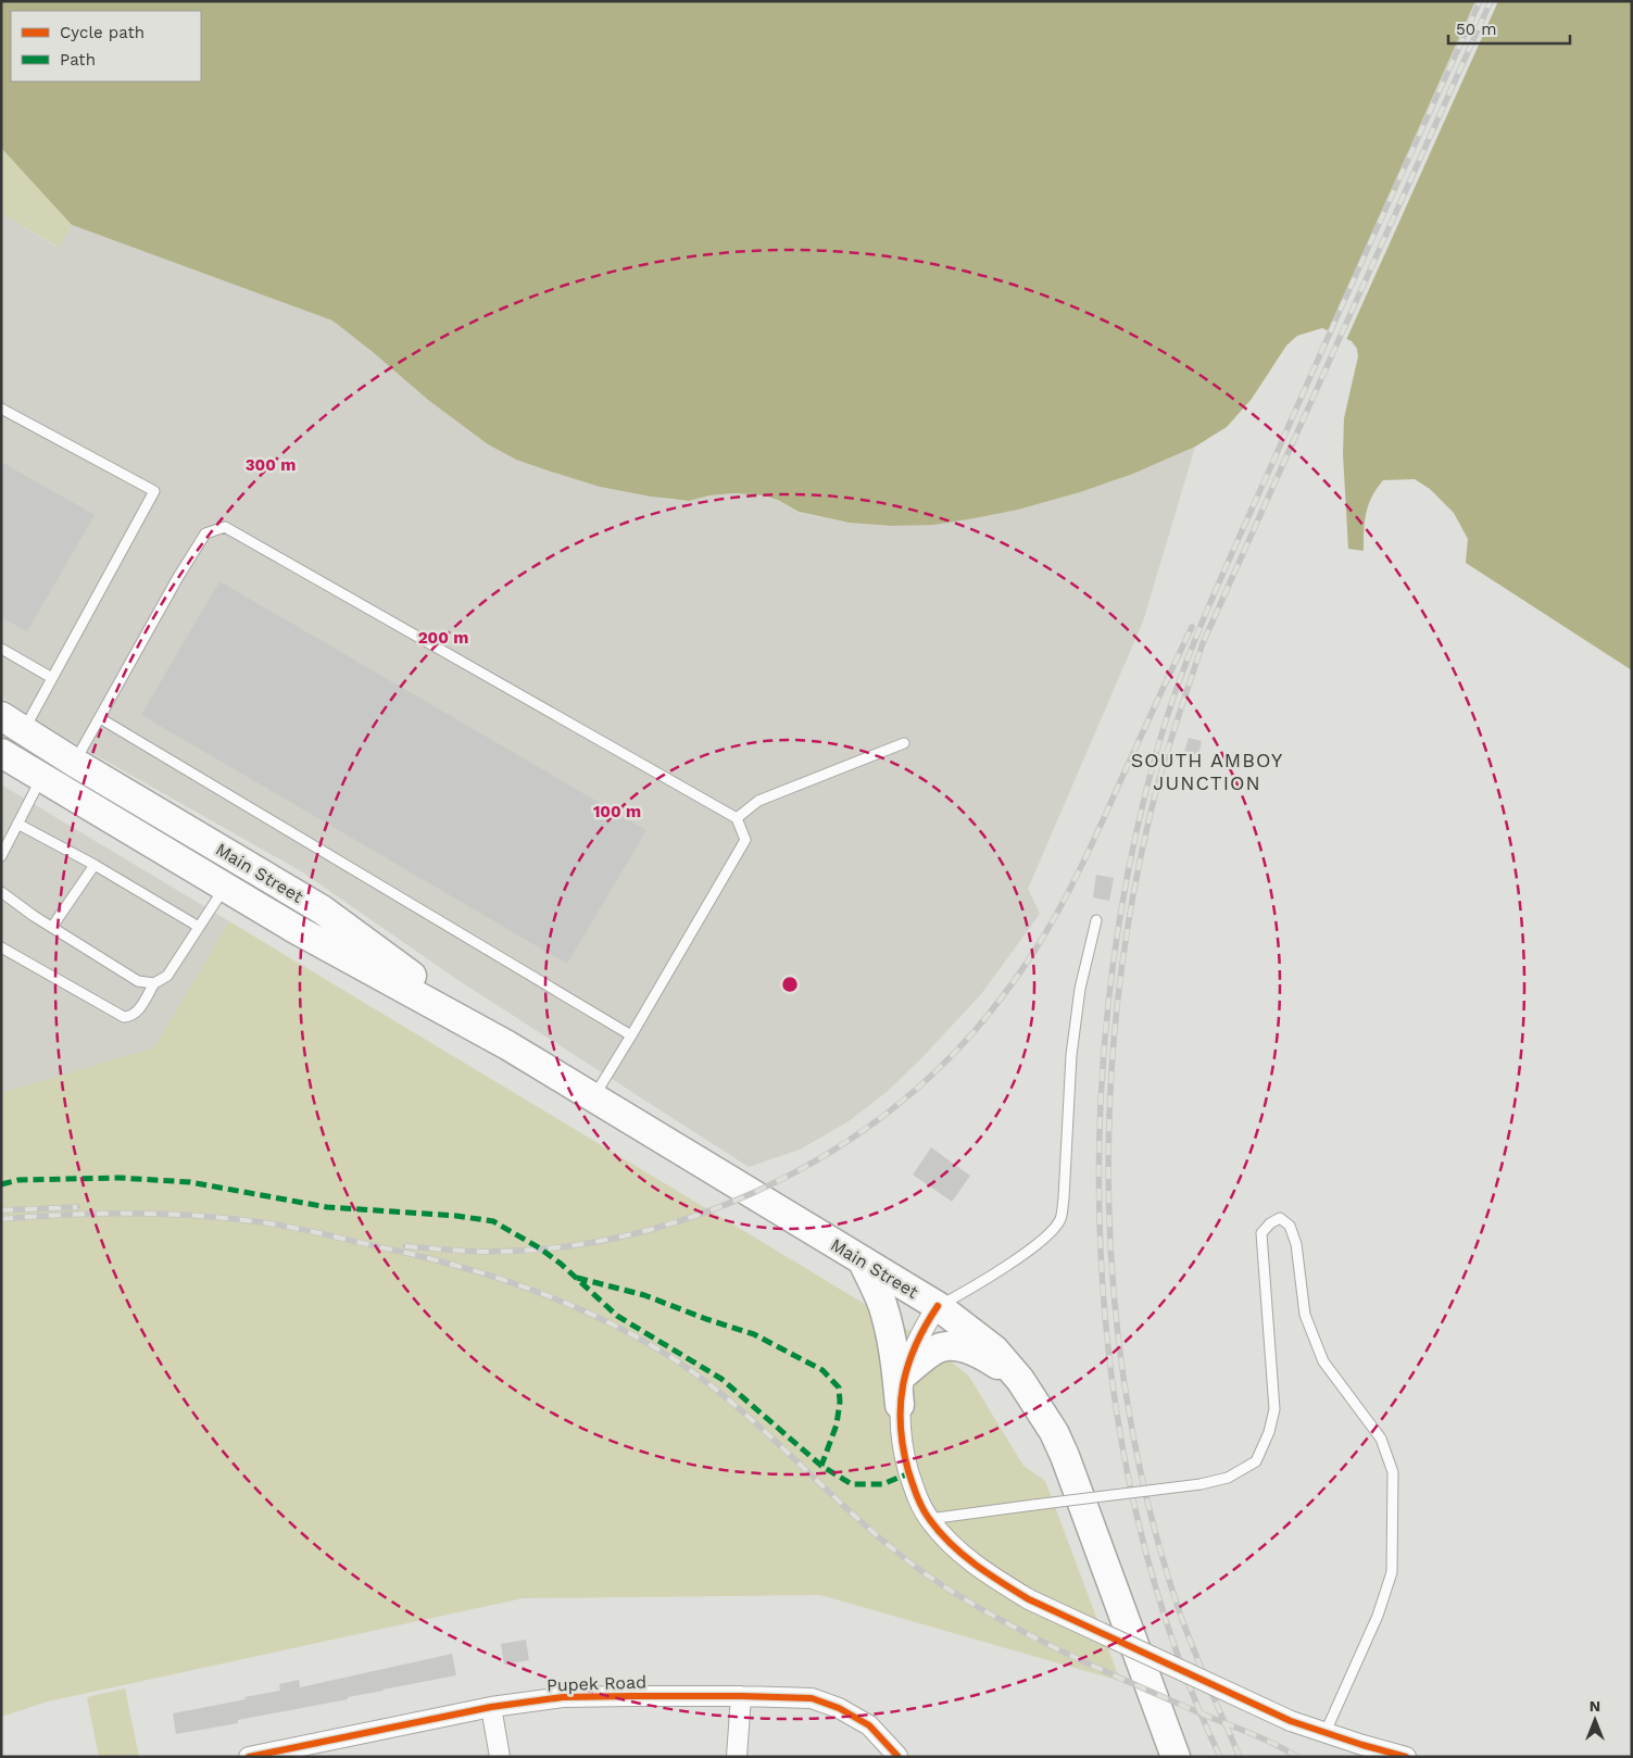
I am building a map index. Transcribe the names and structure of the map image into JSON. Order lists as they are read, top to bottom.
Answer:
{
  "streets": {
    "main road": ["Main Street"],
    "street": ["Pupek Road"]
  },
  "districts": ["SOUTH AMBOY JUNCTION"],
  "legend": ["Cycle path", "Path"],
  "scale_bar": "50 m",
  "north": "top",
  "rings": ["300 m", "200 m", "100 m"]
}
